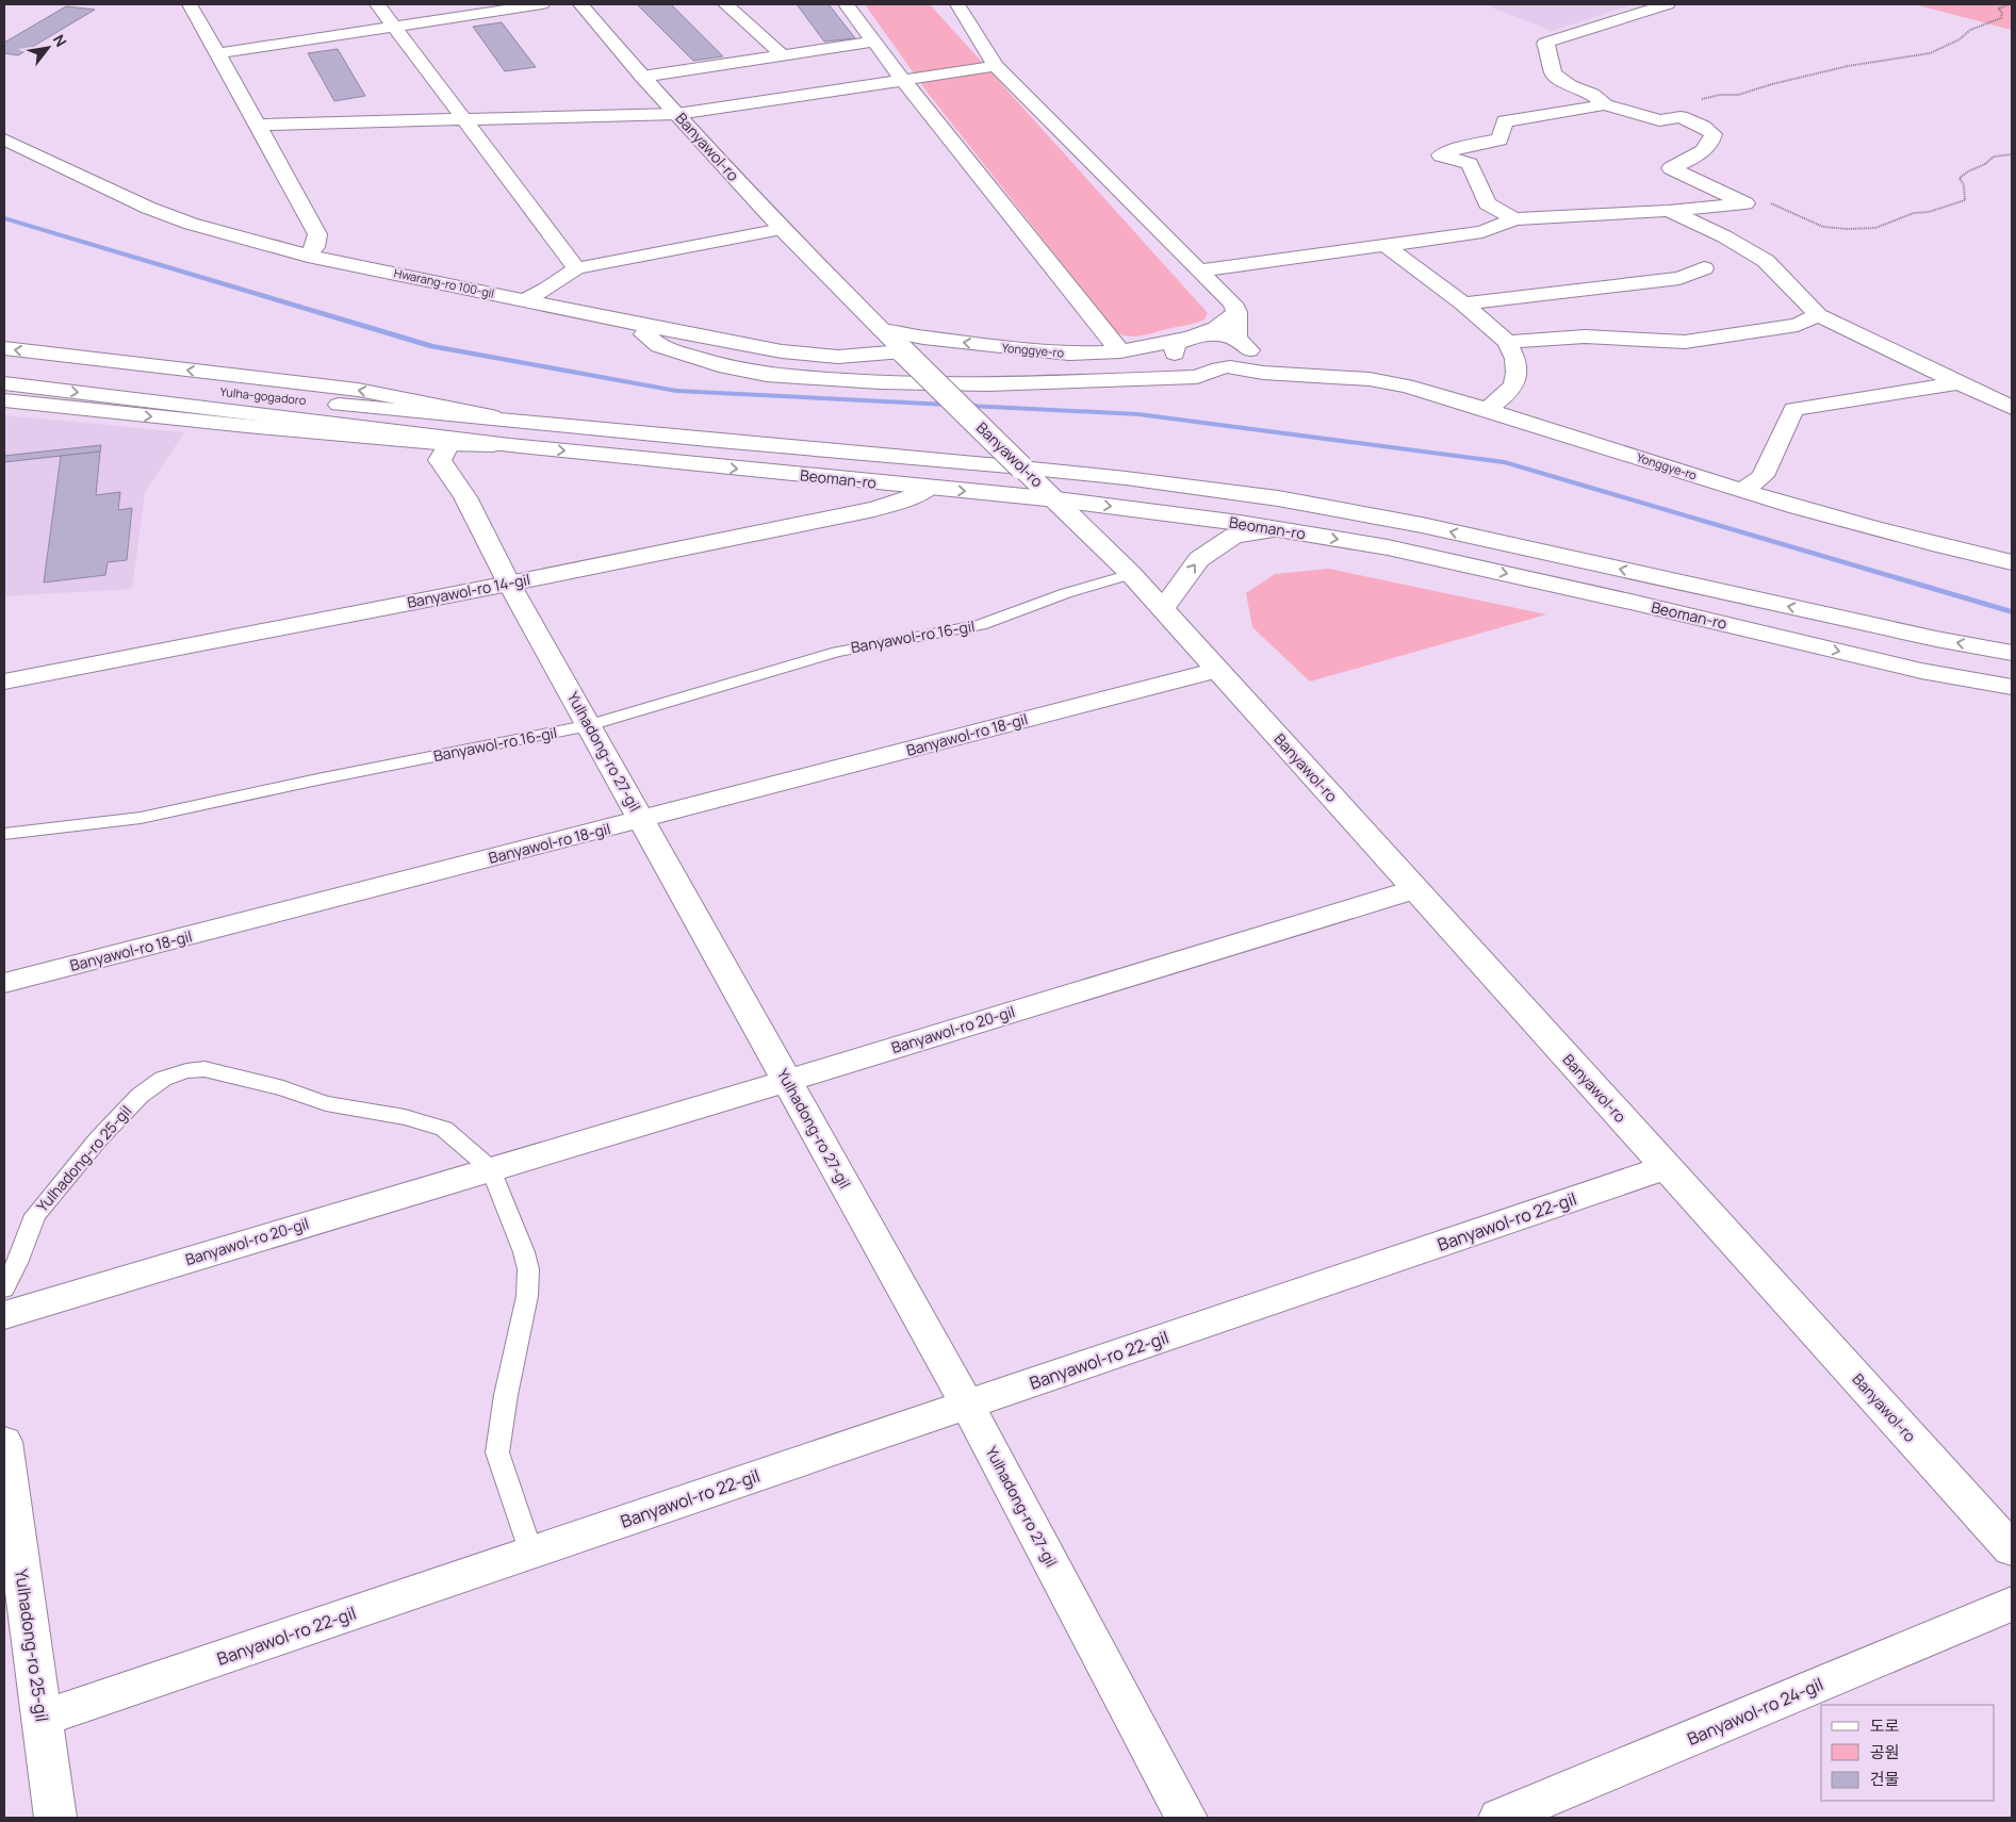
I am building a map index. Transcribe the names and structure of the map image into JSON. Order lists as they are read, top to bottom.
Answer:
{
  "streets": {
    "main road": [
      "Banyawol-ro",
      "Hwarang-ro 100-gil",
      "Yonggye-ro",
      "Yulha-gogadoro",
      "Beoman-ro",
      "Banyawol-ro 14-gil",
      "Banyawol-ro 18-gil",
      "Yulhadong-ro 27-gil",
      "Banyawol-ro 20-gil",
      "Yulhadong-ro 25-gil",
      "Banyawol-ro 22-gil",
      "Banyawol-ro 24-gil"
    ],
    "lane": ["Banyawol-ro 16-gil"]
  },
  "crossings": [
    ["Banyawol-ro", "Hwarang-ro 100-gil"],
    ["Banyawol-ro", "Yonggye-ro"],
    ["Banyawol-ro", "Beoman-ro"],
    ["Banyawol-ro", "Banyawol-ro 16-gil"],
    ["Banyawol-ro", "Banyawol-ro 18-gil"],
    ["Banyawol-ro", "Banyawol-ro 20-gil"],
    ["Banyawol-ro", "Banyawol-ro 22-gil"],
    ["Yulha-gogadoro", "Beoman-ro"],
    ["Beoman-ro", "Banyawol-ro 14-gil"],
    ["Banyawol-ro 14-gil", "Yulhadong-ro 27-gil"],
    ["Banyawol-ro 16-gil", "Yulhadong-ro 27-gil"],
    ["Banyawol-ro 18-gil", "Yulhadong-ro 27-gil"],
    ["Yulhadong-ro 27-gil", "Banyawol-ro 20-gil"],
    ["Yulhadong-ro 27-gil", "Banyawol-ro 22-gil"],
    ["Banyawol-ro 20-gil", "Yulhadong-ro 25-gil"],
    ["Yulhadong-ro 25-gil", "Banyawol-ro 22-gil"]
  ],
  "legend": ["도로", "공원", "건물"],
  "north": "top right"
}
